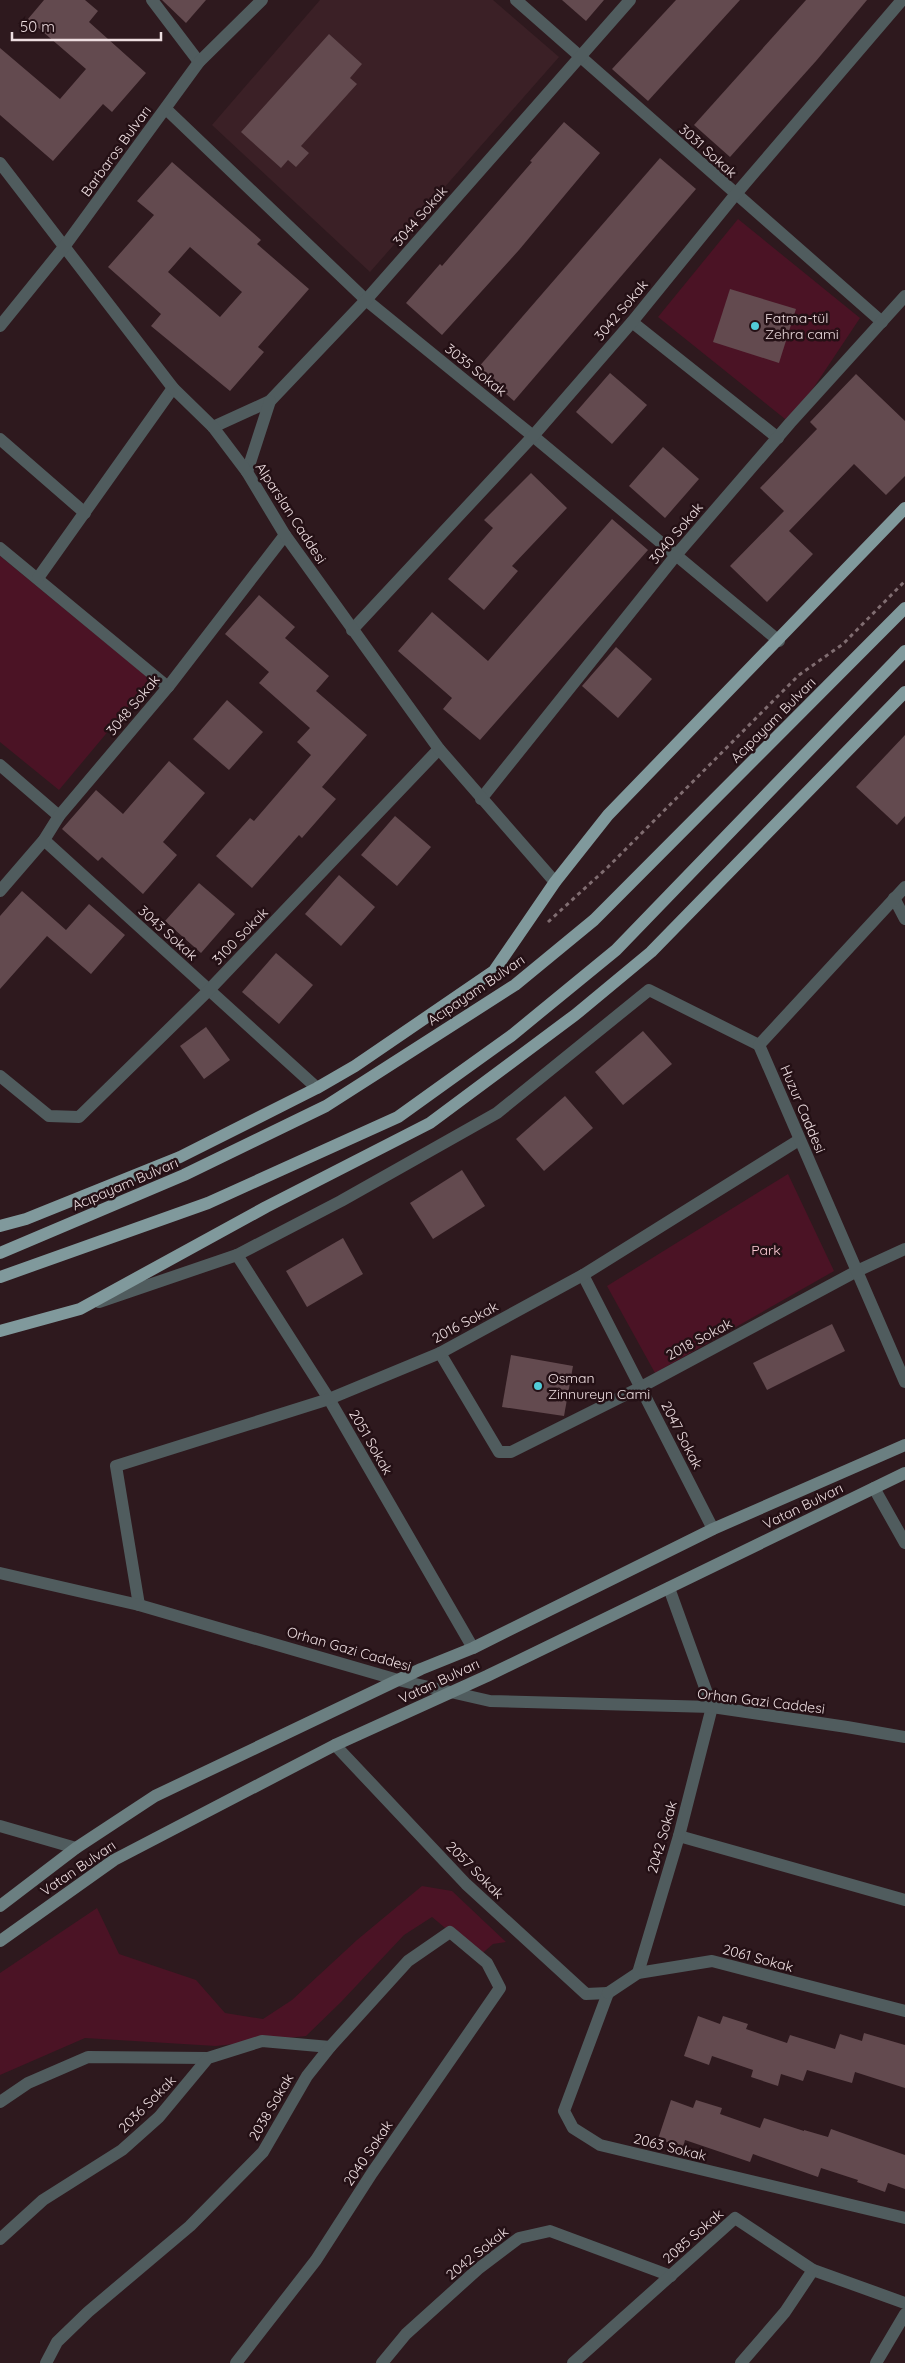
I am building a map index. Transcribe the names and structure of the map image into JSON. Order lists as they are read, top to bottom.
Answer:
{
  "streets": {
    "main road": ["Acıpayam Bulvarı", "Vatan Bulvarı"],
    "street": [
      "Barbaros Bulvarı",
      "3031 Sokak",
      "3044 Sokak",
      "3042 Sokak",
      "3035 Sokak",
      "Alparslan Caddesi",
      "3040 Sokak",
      "3048 Sokak",
      "3043 Sokak",
      "3100 Sokak",
      "Huzur Caddesi",
      "2016 Sokak",
      "2018 Sokak",
      "2047 Sokak",
      "2051 Sokak",
      "Orhan Gazi Caddesi",
      "2042 Sokak",
      "2057 Sokak",
      "2061 Sokak",
      "2036 Sokak",
      "2038 Sokak",
      "2063 Sokak",
      "2040 Sokak",
      "2085 Sokak"
    ]
  },
  "crossings": [
    ["Barbaros Bulvarı", "3035 Sokak"],
    ["Barbaros Bulvarı", "Alparslan Caddesi"],
    ["3031 Sokak", "3044 Sokak"],
    ["3031 Sokak", "3042 Sokak"],
    ["3031 Sokak", "3040 Sokak"],
    ["3044 Sokak", "3035 Sokak"],
    ["3044 Sokak", "Alparslan Caddesi"],
    ["3042 Sokak", "3035 Sokak"],
    ["3042 Sokak", "Alparslan Caddesi"],
    ["3035 Sokak", "3040 Sokak"],
    ["Alparslan Caddesi", "3040 Sokak"],
    ["Alparslan Caddesi", "3048 Sokak"],
    ["Alparslan Caddesi", "3100 Sokak"],
    ["3048 Sokak", "3043 Sokak"],
    ["3043 Sokak", "3100 Sokak"],
    ["Huzur Caddesi", "2016 Sokak"],
    ["Huzur Caddesi", "2018 Sokak"],
    ["2016 Sokak", "2018 Sokak"],
    ["2016 Sokak", "2047 Sokak"],
    ["2016 Sokak", "2051 Sokak"],
    ["2016 Sokak", "Orhan Gazi Caddesi"],
    ["2018 Sokak", "2047 Sokak"],
    ["2047 Sokak", "Vatan Bulvarı"],
    ["2051 Sokak", "Vatan Bulvarı"],
    ["Vatan Bulvarı", "Orhan Gazi Caddesi"],
    ["Vatan Bulvarı", "2057 Sokak"],
    ["Orhan Gazi Caddesi", "2042 Sokak"],
    ["2042 Sokak", "2061 Sokak"],
    ["2042 Sokak", "2085 Sokak"],
    ["2057 Sokak", "2061 Sokak"],
    ["2057 Sokak", "2063 Sokak"],
    ["2061 Sokak", "2063 Sokak"],
    ["2038 Sokak", "2040 Sokak"]
  ],
  "parks": ["Park"],
  "places": ["Fatma-tül Zehra cami", "Osman Zinnureyn Cami"],
  "scale_bar": "50 m"
}
